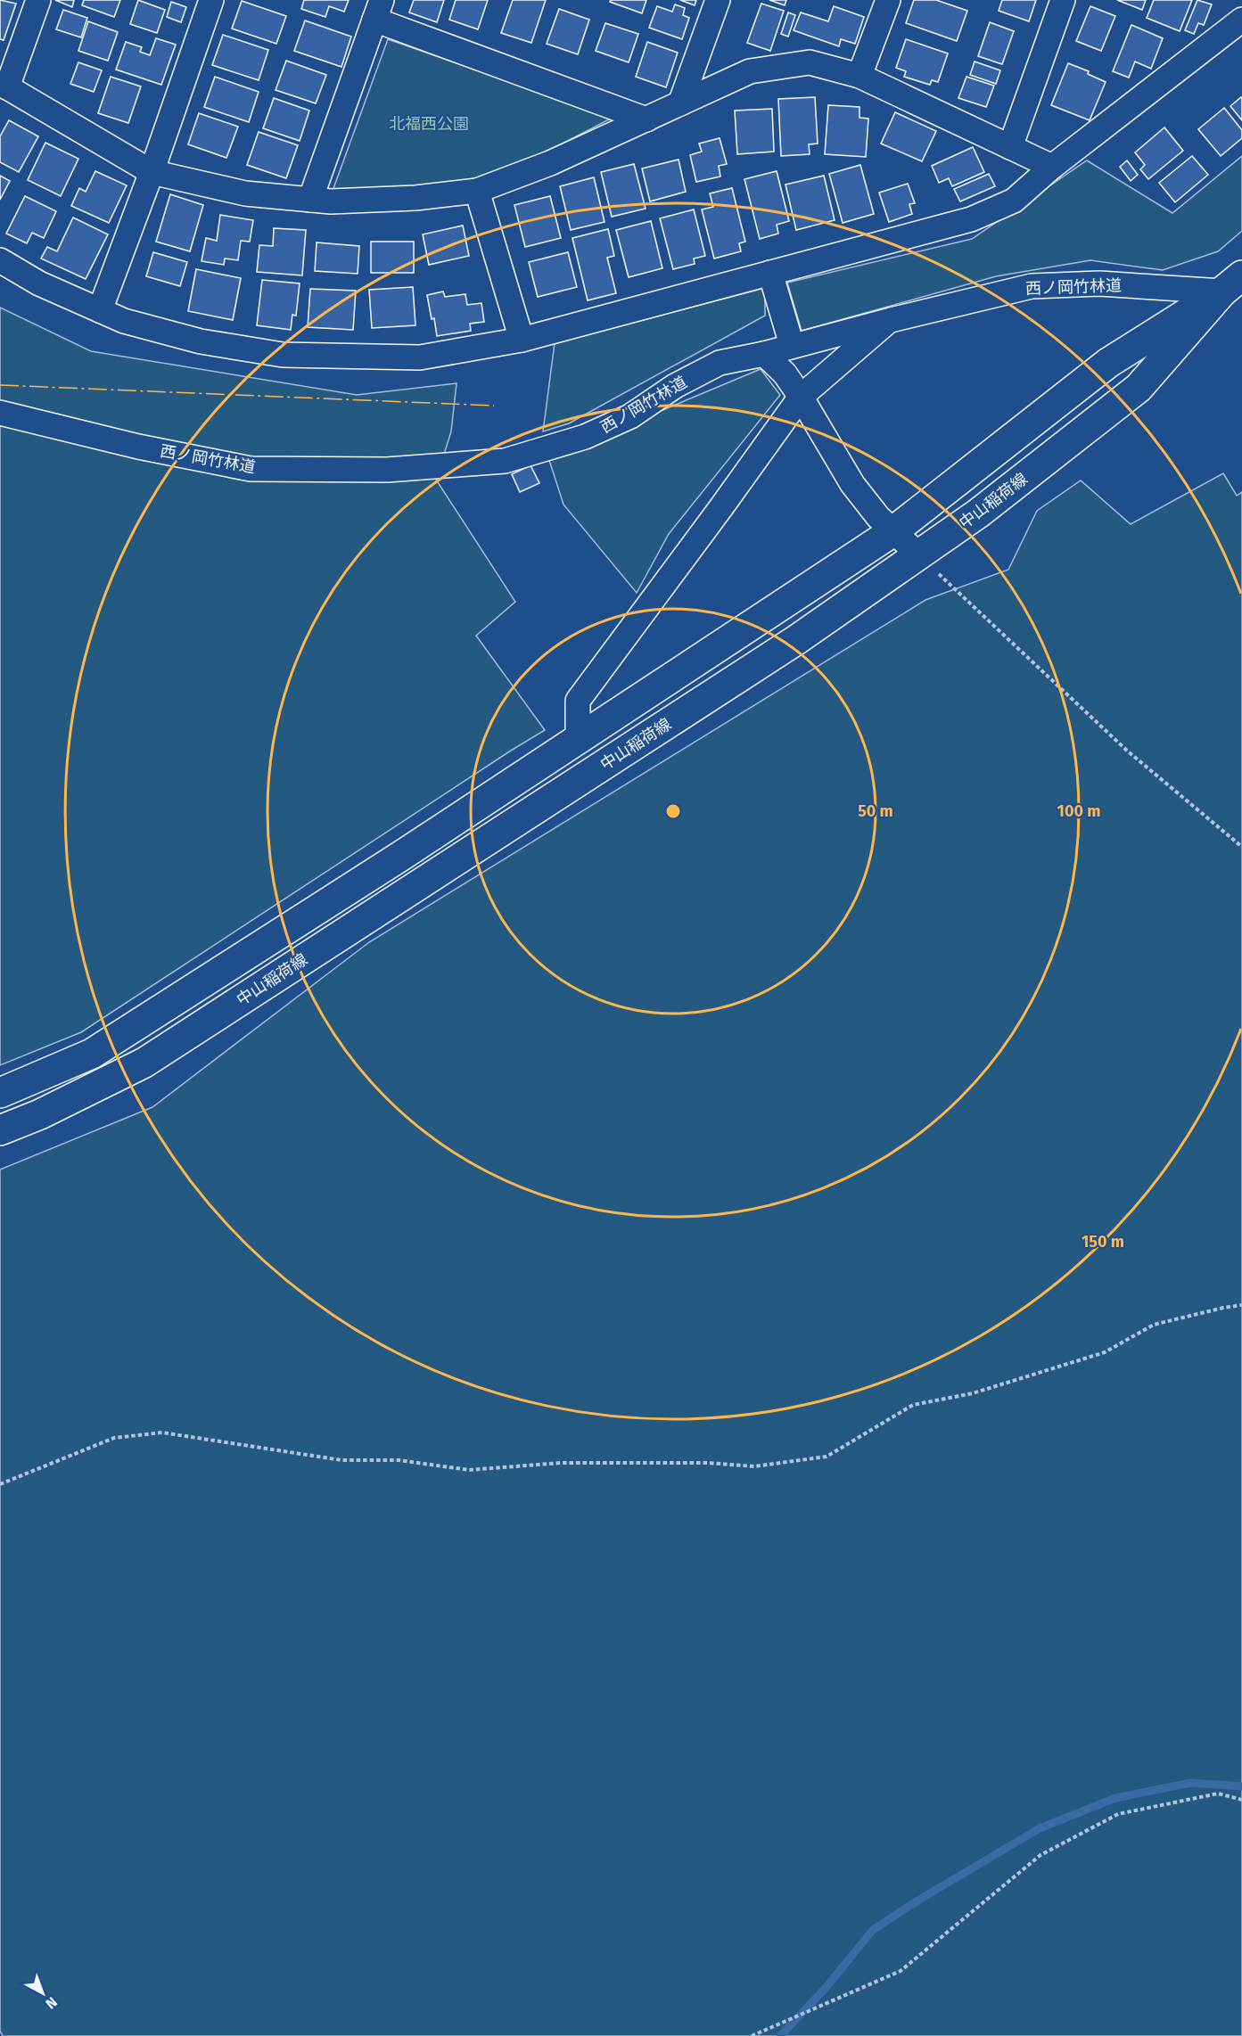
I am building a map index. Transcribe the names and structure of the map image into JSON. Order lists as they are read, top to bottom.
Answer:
{
  "streets": {
    "main road": ["中山稲荷線"],
    "street": ["西ノ岡竹林道"]
  },
  "crossings": [
    ["西ノ岡竹林道", "中山稲荷線"]
  ],
  "parks": ["北福西公園"],
  "north": "bottom right",
  "rings": ["50 m", "100 m", "150 m"]
}
